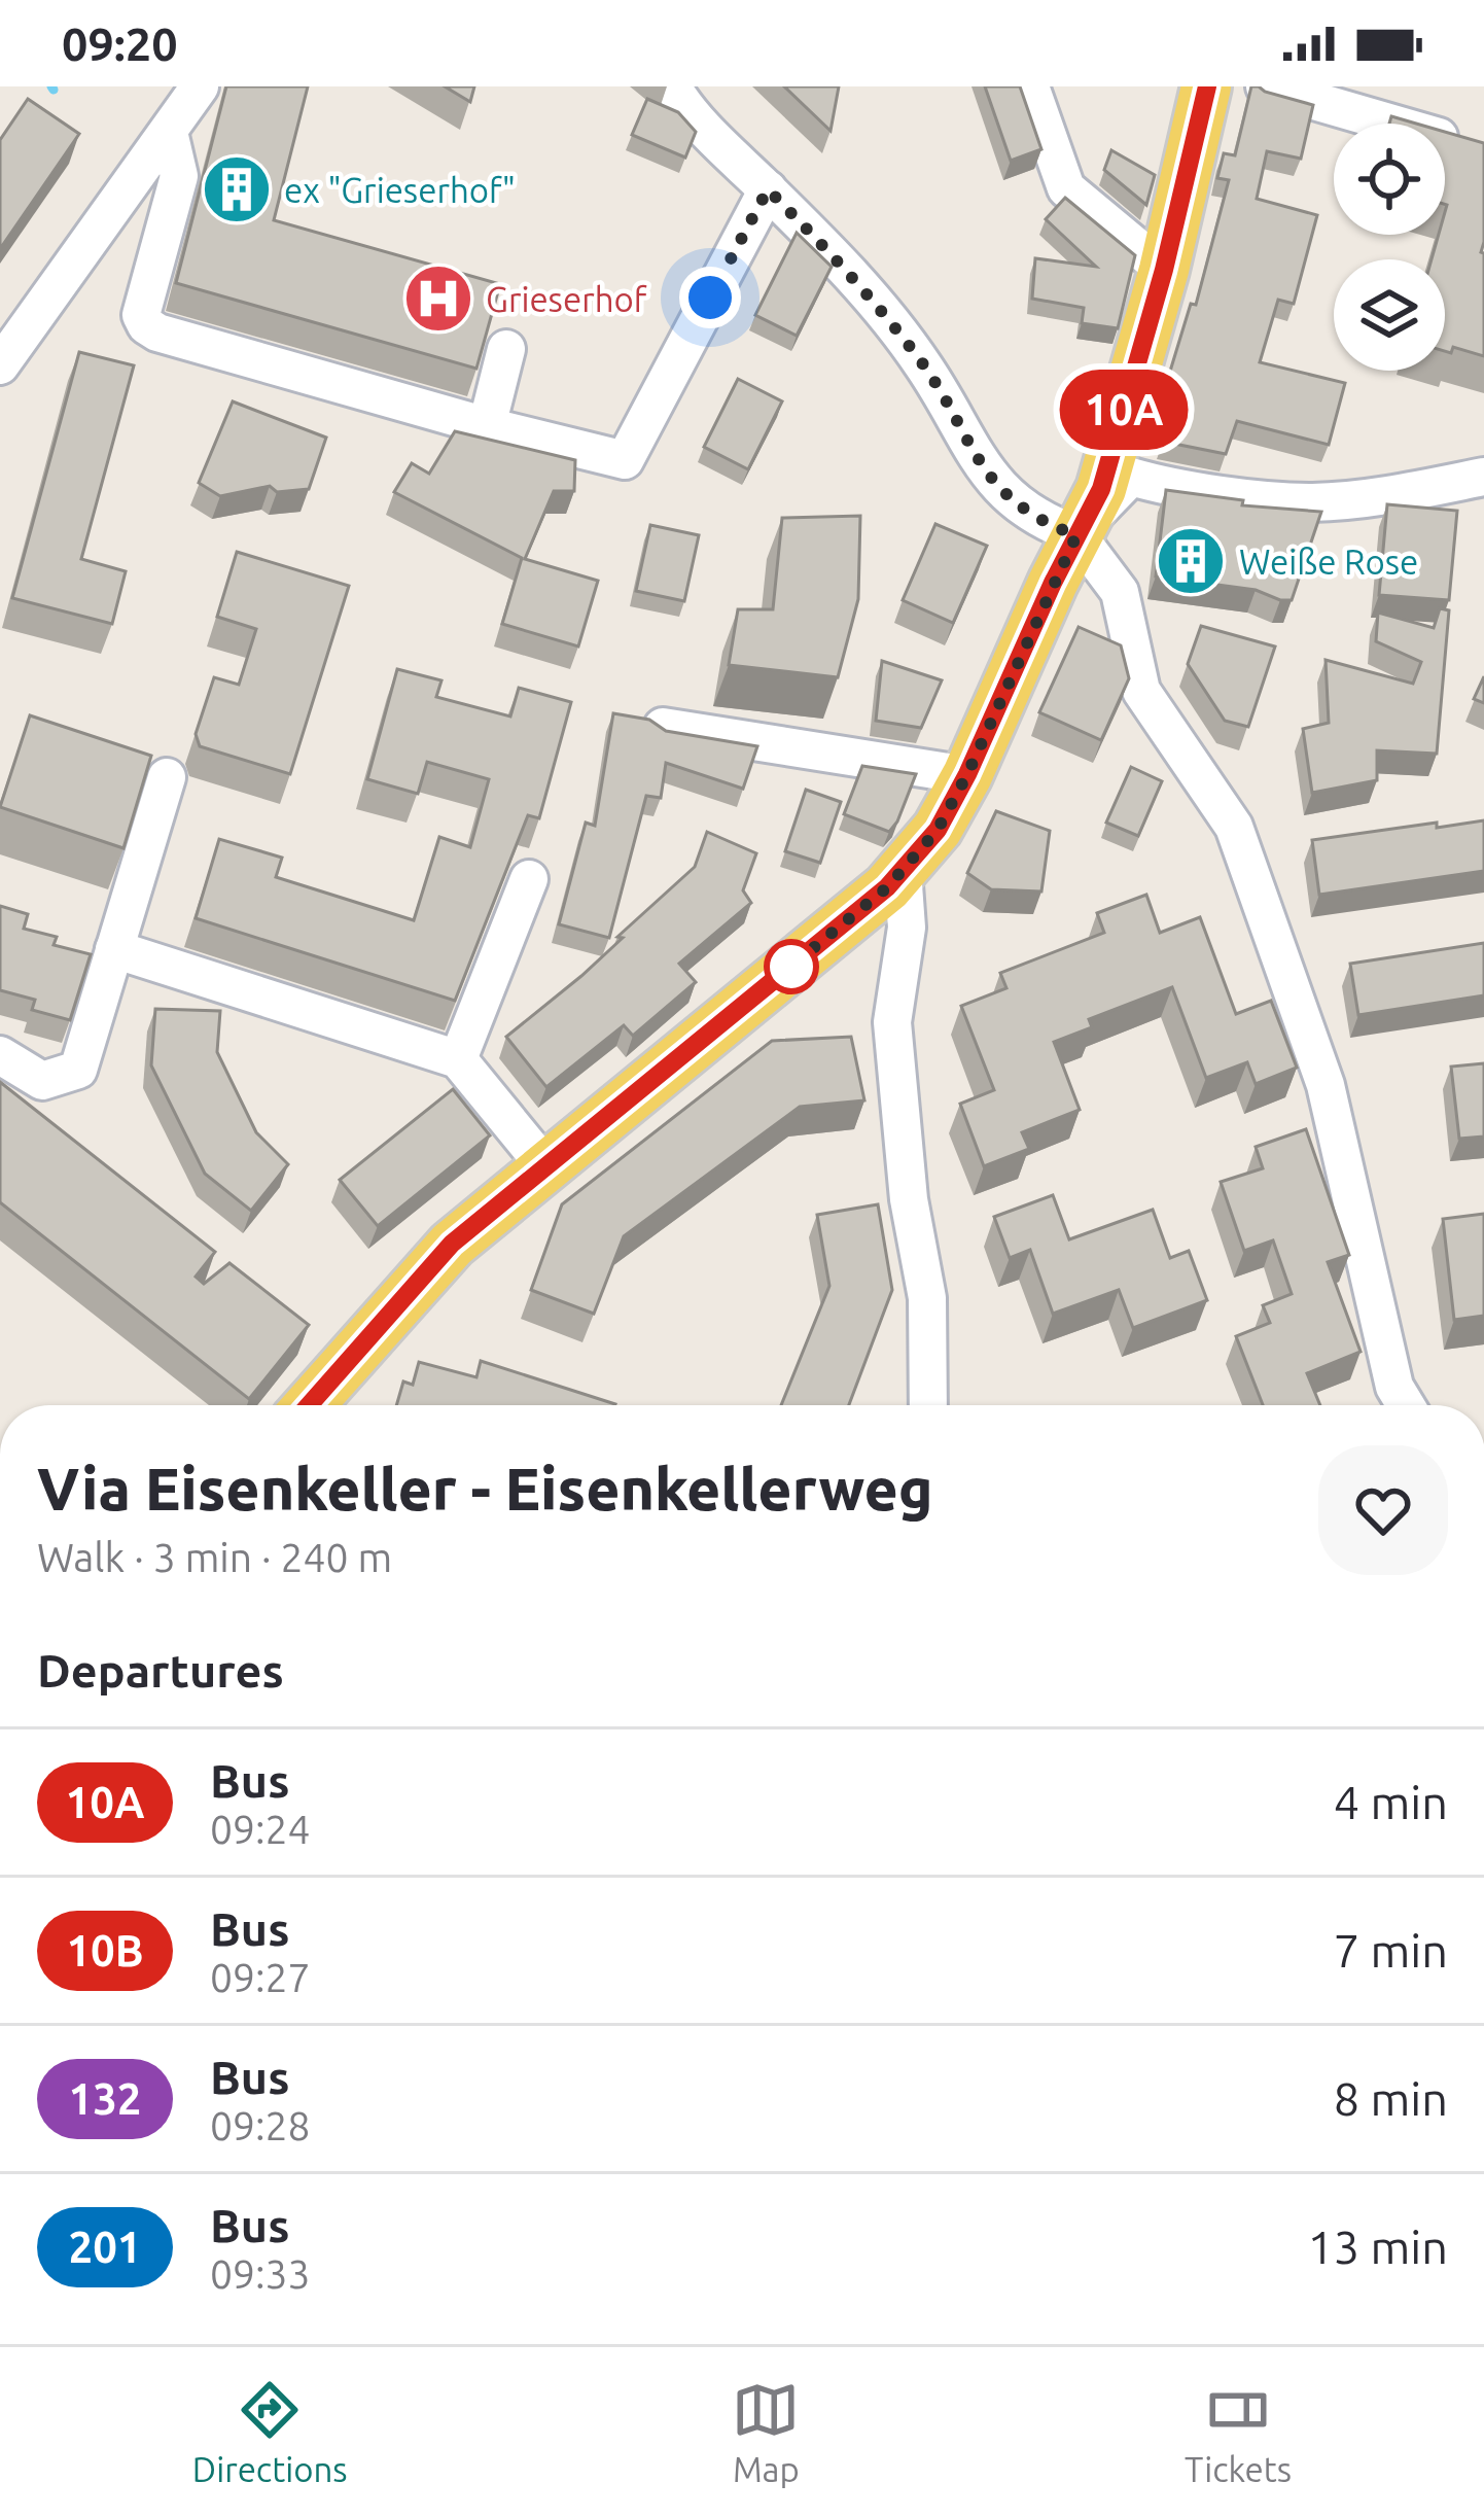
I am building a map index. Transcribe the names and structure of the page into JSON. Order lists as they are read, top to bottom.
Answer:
{
  "places": {
    "building": ["ex \"Grieserhof\"", "Weiße Rose"],
    "hospital": ["Grieserhof"]
  },
  "lines": ["bus line 10A"],
  "page": {
    "status": "09:20",
    "on_map": "10A",
    "heading": [
      ["Via Eisenkeller - Eisenkellerweg", "Walk · 3 min · 240 m"],
      "Departures"
    ],
    "list": [
      {
        "mark": "10A",
        "name": "Bus",
        "note": "09:24",
        "value": "4 min"
      },
      {
        "mark": "10B",
        "name": "Bus",
        "note": "09:27",
        "value": "7 min"
      },
      {
        "mark": "132",
        "name": "Bus",
        "note": "09:28",
        "value": "8 min"
      },
      {
        "mark": "201",
        "name": "Bus",
        "note": "09:33",
        "value": "13 min"
      }
    ],
    "tabs": ["Directions", "Map", "Tickets"]
  }
}
